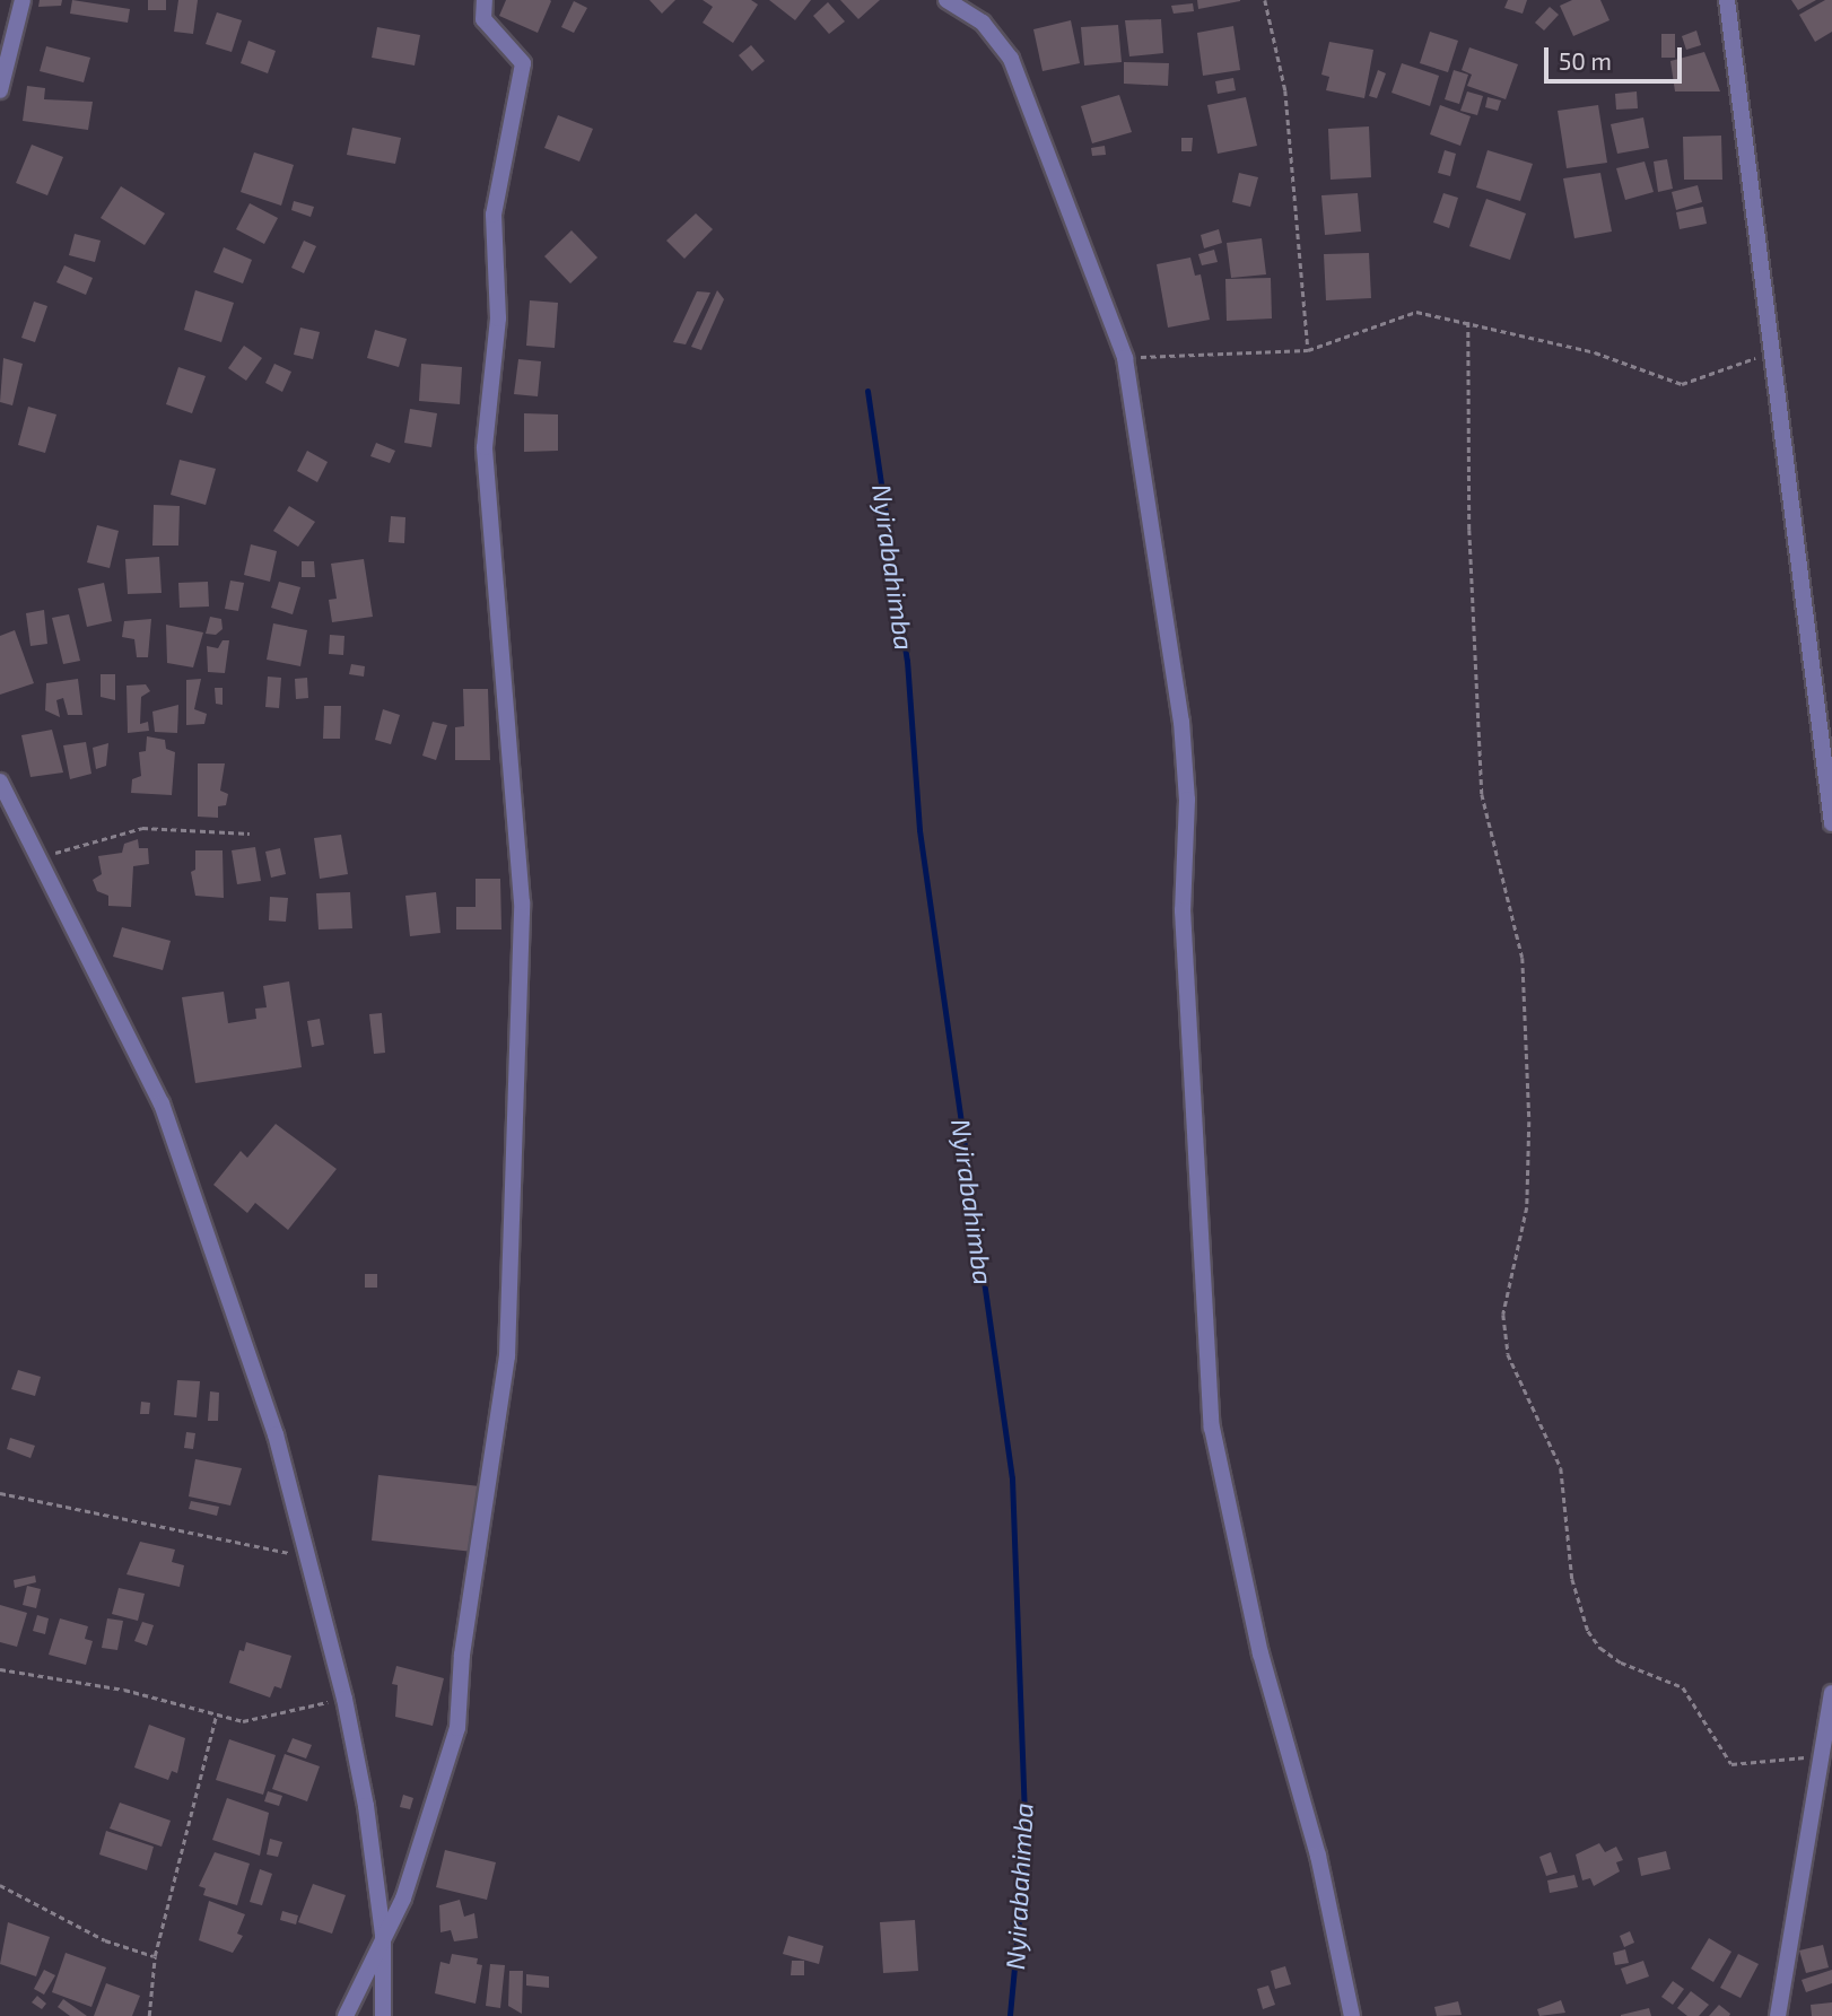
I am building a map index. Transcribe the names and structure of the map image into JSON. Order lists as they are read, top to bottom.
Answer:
{
  "water": ["Nyirabahimba"],
  "scale_bar": "50 m"
}
